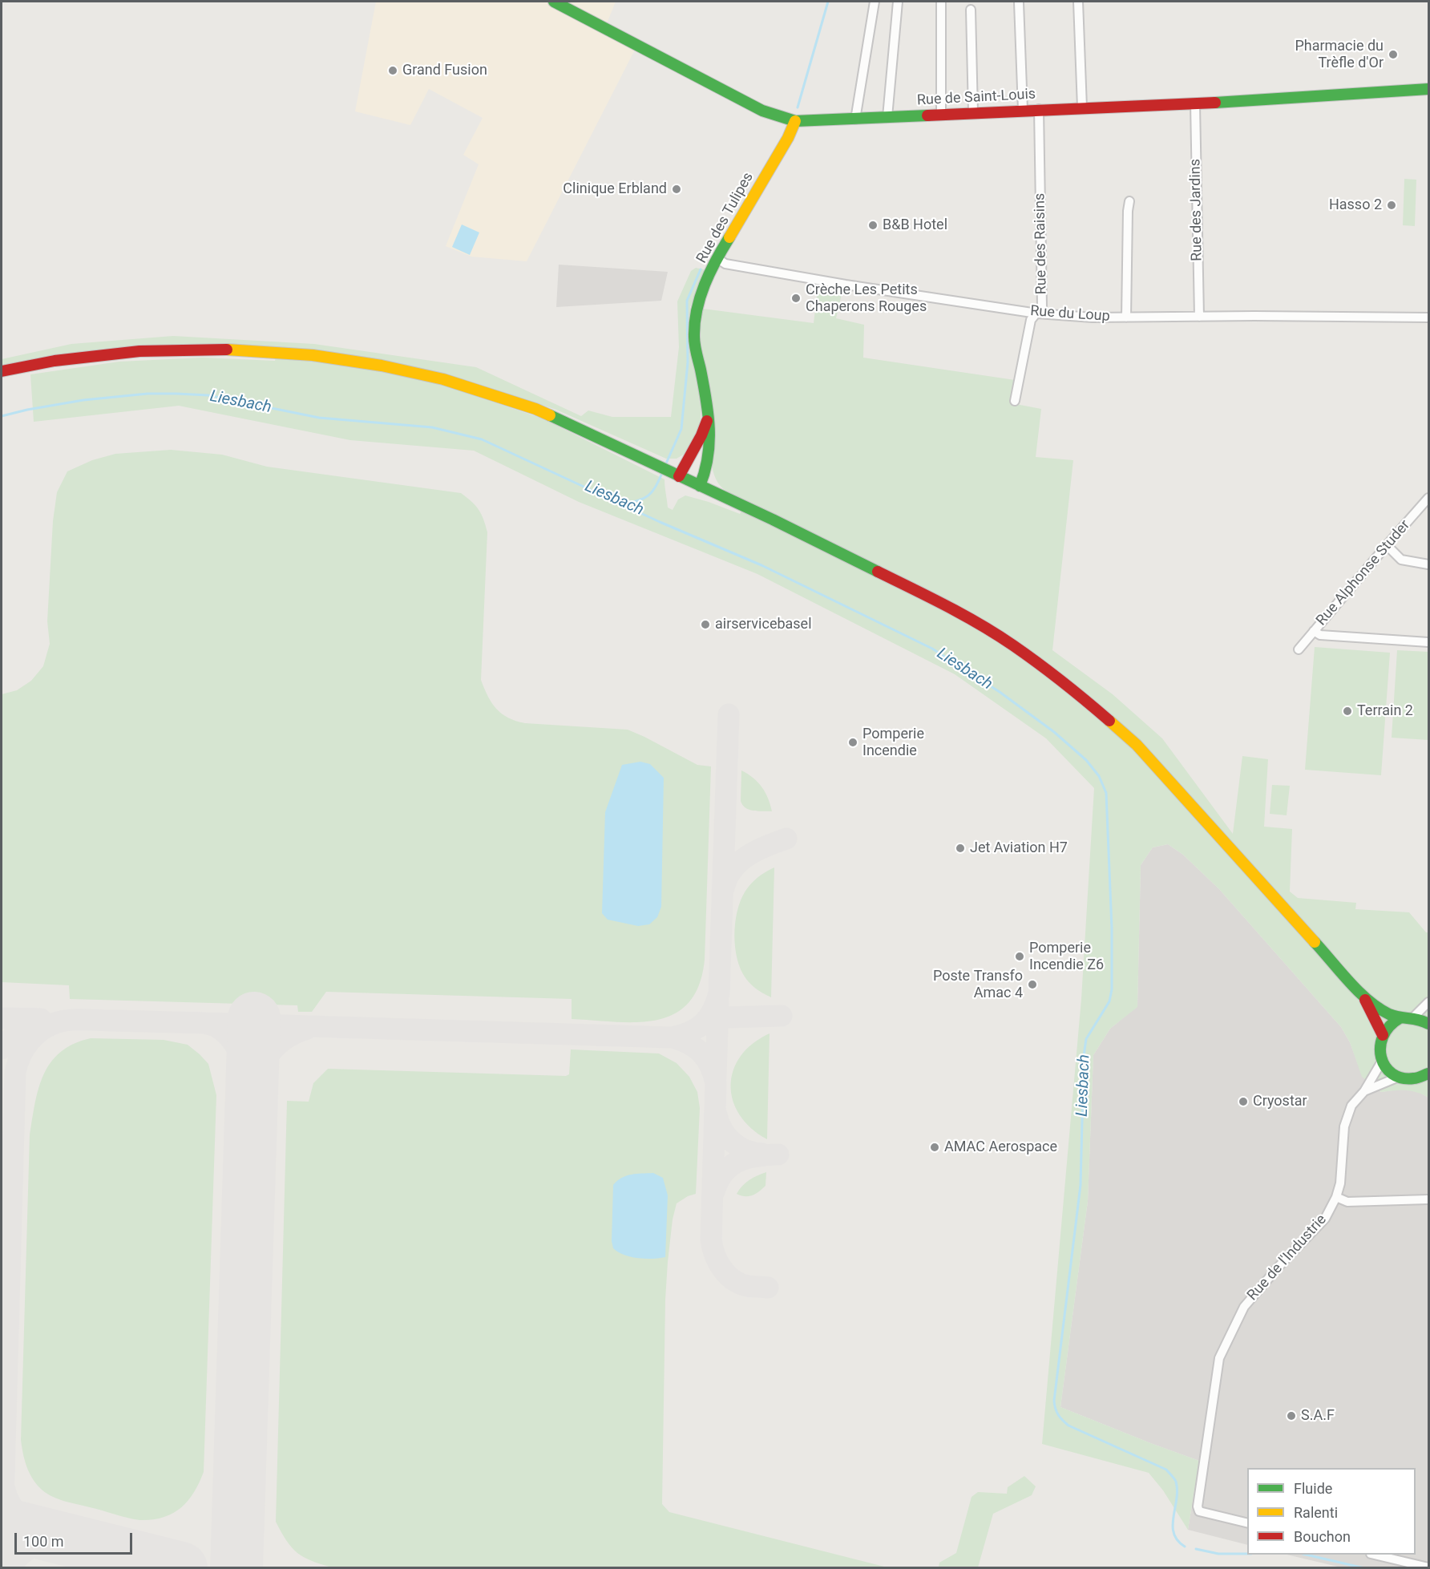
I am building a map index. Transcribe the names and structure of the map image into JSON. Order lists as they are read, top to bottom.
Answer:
{
  "streets": {
    "main road": ["Rue de Saint-Louis", "Rue des Tulipes"],
    "street": [
      "Rue des Jardins",
      "Rue des Raisins",
      "Rue du Loup",
      "Rue Alphonse Studer",
      "Rue de l'Industrie"
    ]
  },
  "crossings": [
    ["Rue de Saint-Louis", "Rue des Jardins"],
    ["Rue de Saint-Louis", "Rue des Tulipes"],
    ["Rue de Saint-Louis", "Rue des Raisins"],
    ["Rue des Jardins", "Rue du Loup"],
    ["Rue des Tulipes", "Rue du Loup"],
    ["Rue des Raisins", "Rue du Loup"]
  ],
  "water": ["Liesbach"],
  "places": [
    "Pharmacie du Trèfle d'Or",
    "Grand Fusion",
    "Clinique Erbland",
    "Hasso 2",
    "B&B Hotel",
    "Crèche Les Petits Chaperons Rouges",
    "airservicebasel",
    "Terrain 2",
    "Pomperie Incendie",
    "Jet Aviation H7",
    "Pomperie Incendie Z6",
    "Poste Transfo Amac 4",
    "Cryostar",
    "AMAC Aerospace",
    "S.A.F"
  ],
  "legend": ["Fluide", "Ralenti", "Bouchon"],
  "scale_bar": "100 m"
}
